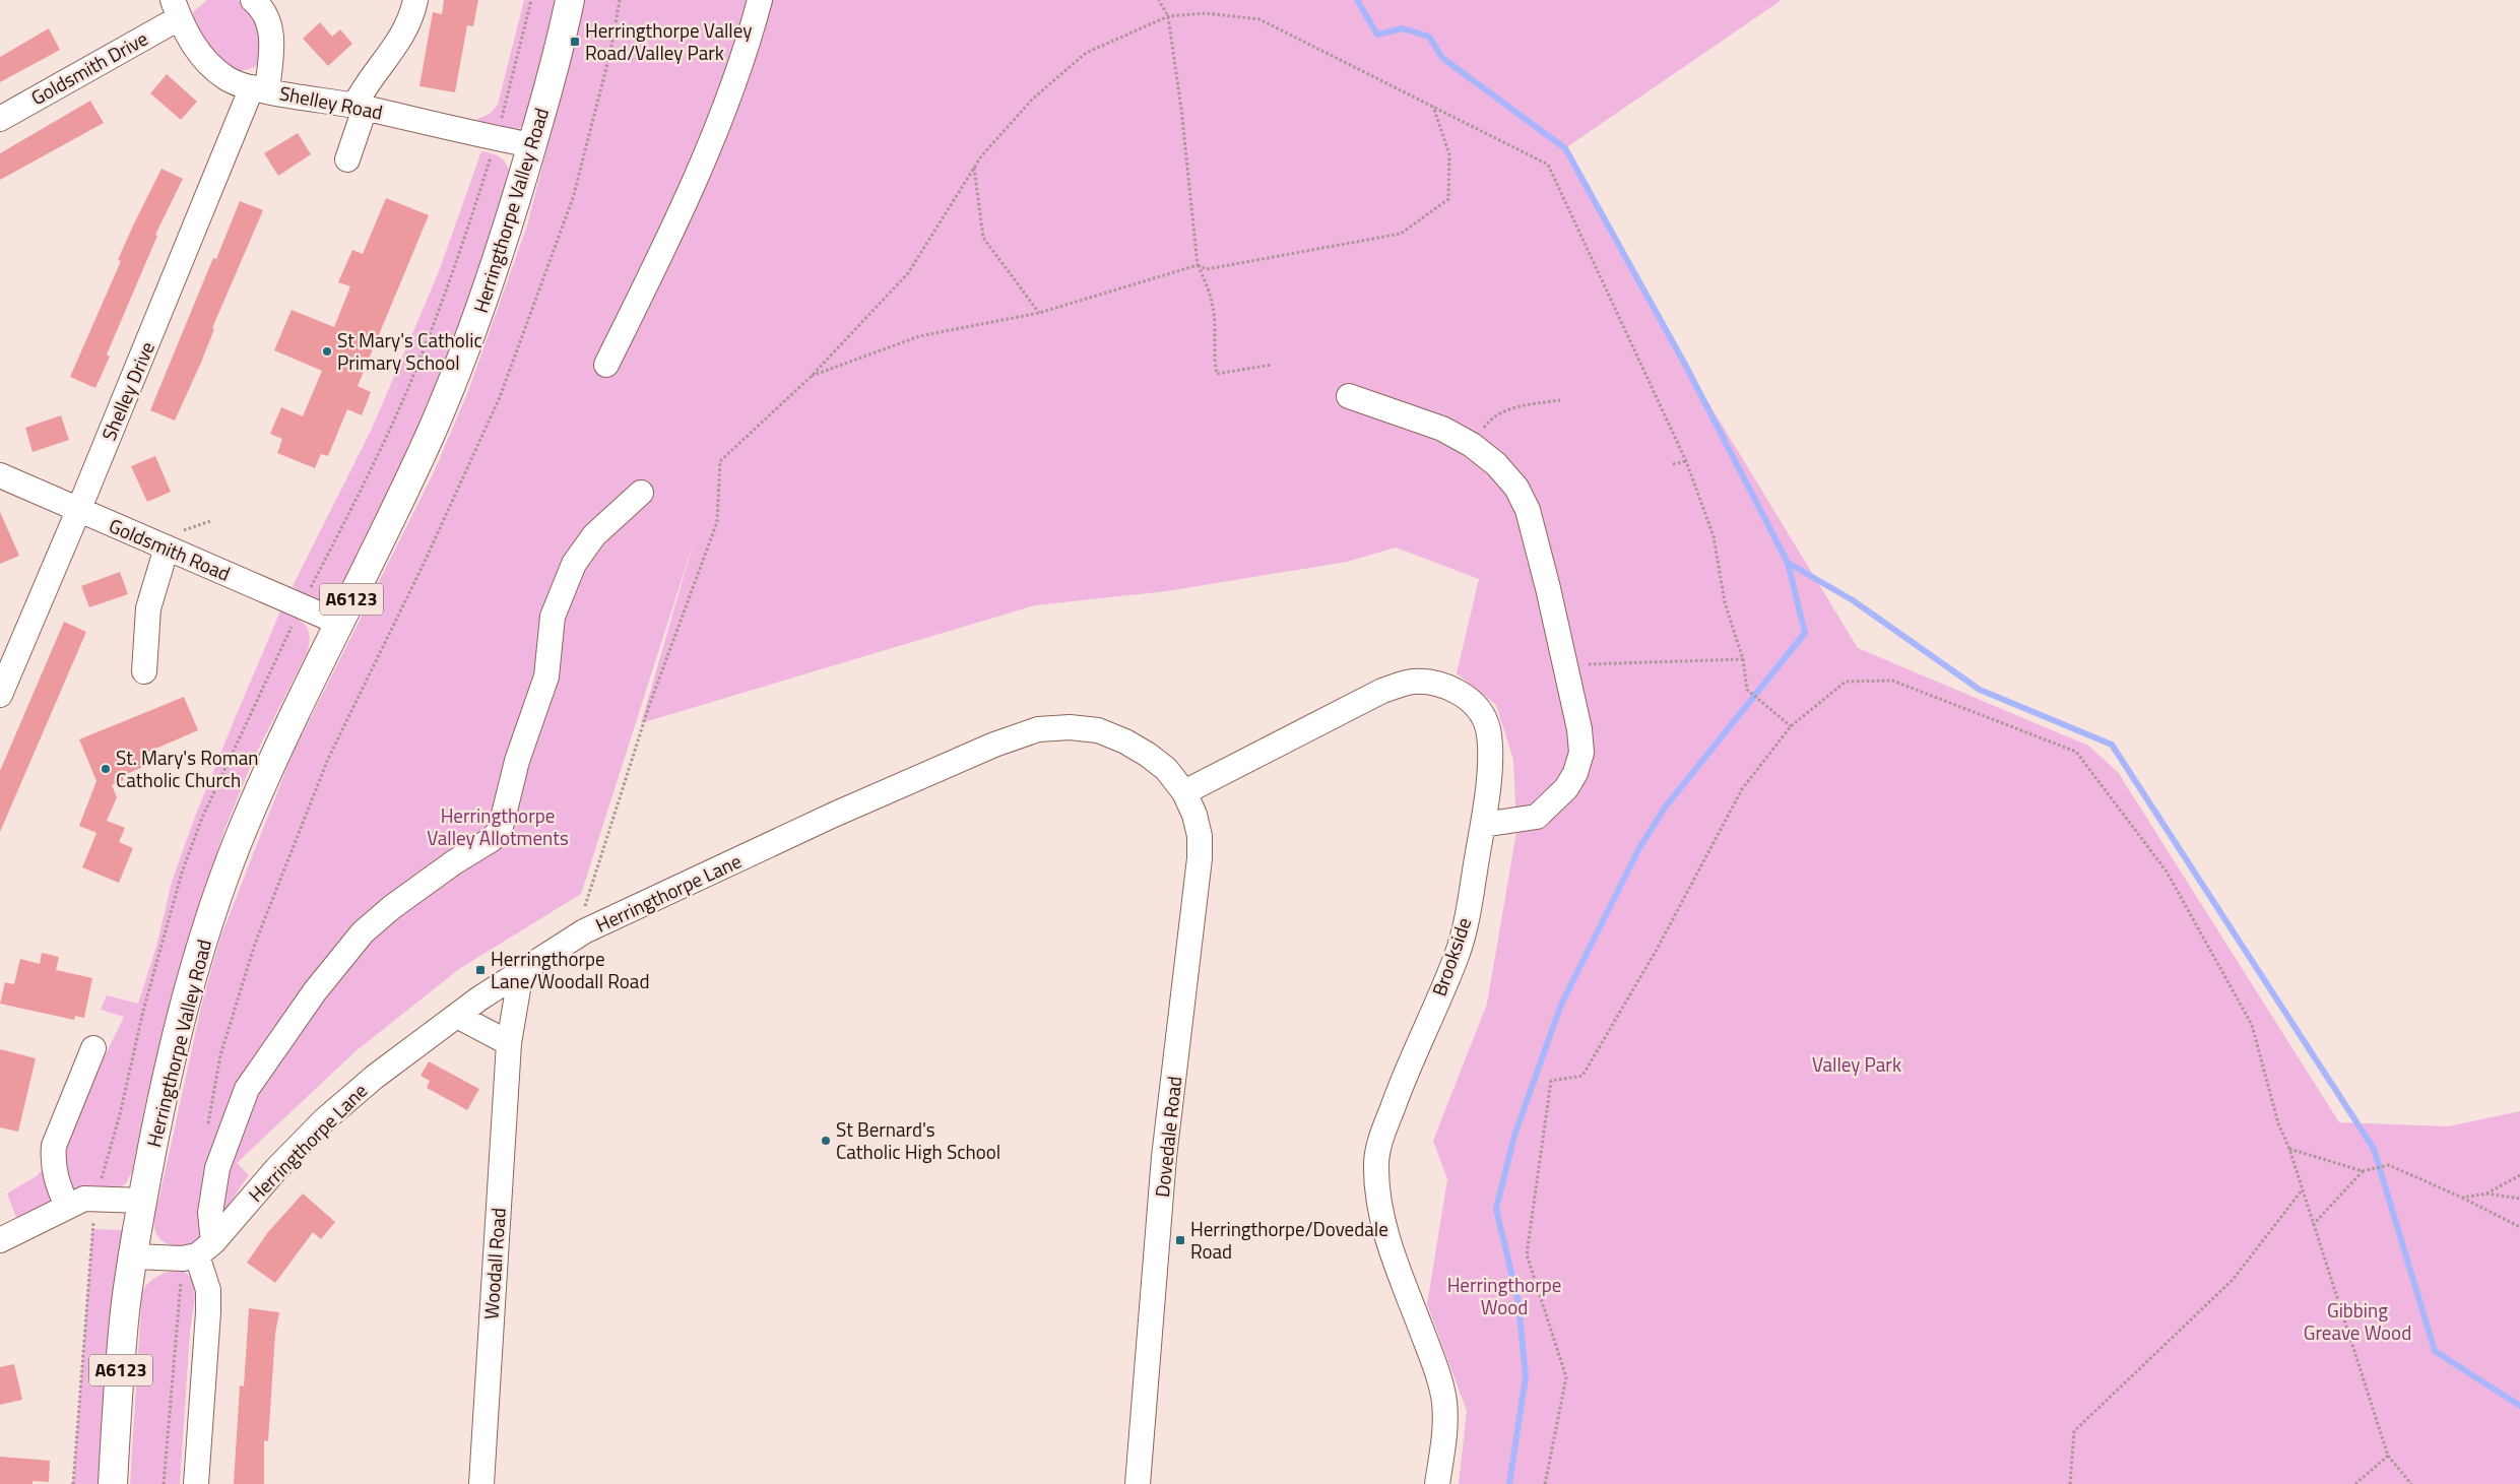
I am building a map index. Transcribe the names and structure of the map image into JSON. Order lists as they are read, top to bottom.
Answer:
{
  "streets": {
    "main road": ["Herringthorpe Valley Road", "A6123"],
    "street": [
      "Goldsmith Drive",
      "Shelley Road",
      "Shelley Drive",
      "Goldsmith Road",
      "Herringthorpe Lane",
      "Brookside",
      "Dovedale Road",
      "Woodall Road"
    ]
  },
  "crossings": [
    ["Goldsmith Drive", "Shelley Road"],
    ["Shelley Road", "Herringthorpe Valley Road"],
    ["Shelley Road", "Shelley Drive"],
    ["Herringthorpe Valley Road", "Goldsmith Road"],
    ["Shelley Drive", "Goldsmith Road"],
    ["Herringthorpe Lane", "Brookside"],
    ["Herringthorpe Lane", "Dovedale Road"],
    ["Herringthorpe Lane", "Woodall Road"],
    ["Brookside", "Dovedale Road"]
  ],
  "parks": [
    "Herringthorpe Valley Allotments",
    "Valley Park",
    "Herringthorpe Wood",
    "Gibbing Greave Wood"
  ],
  "places": {
    "transit": ["Herringthorpe Valley Road/Valley Park", "Herringthorpe Lane/Woodall Road", "Herringthorpe/Dovedale Road"],
    "other": ["St Mary's Catholic Primary School", "St. Mary's Roman Catholic Church", "St Bernard's Catholic High School"]
  }
}
